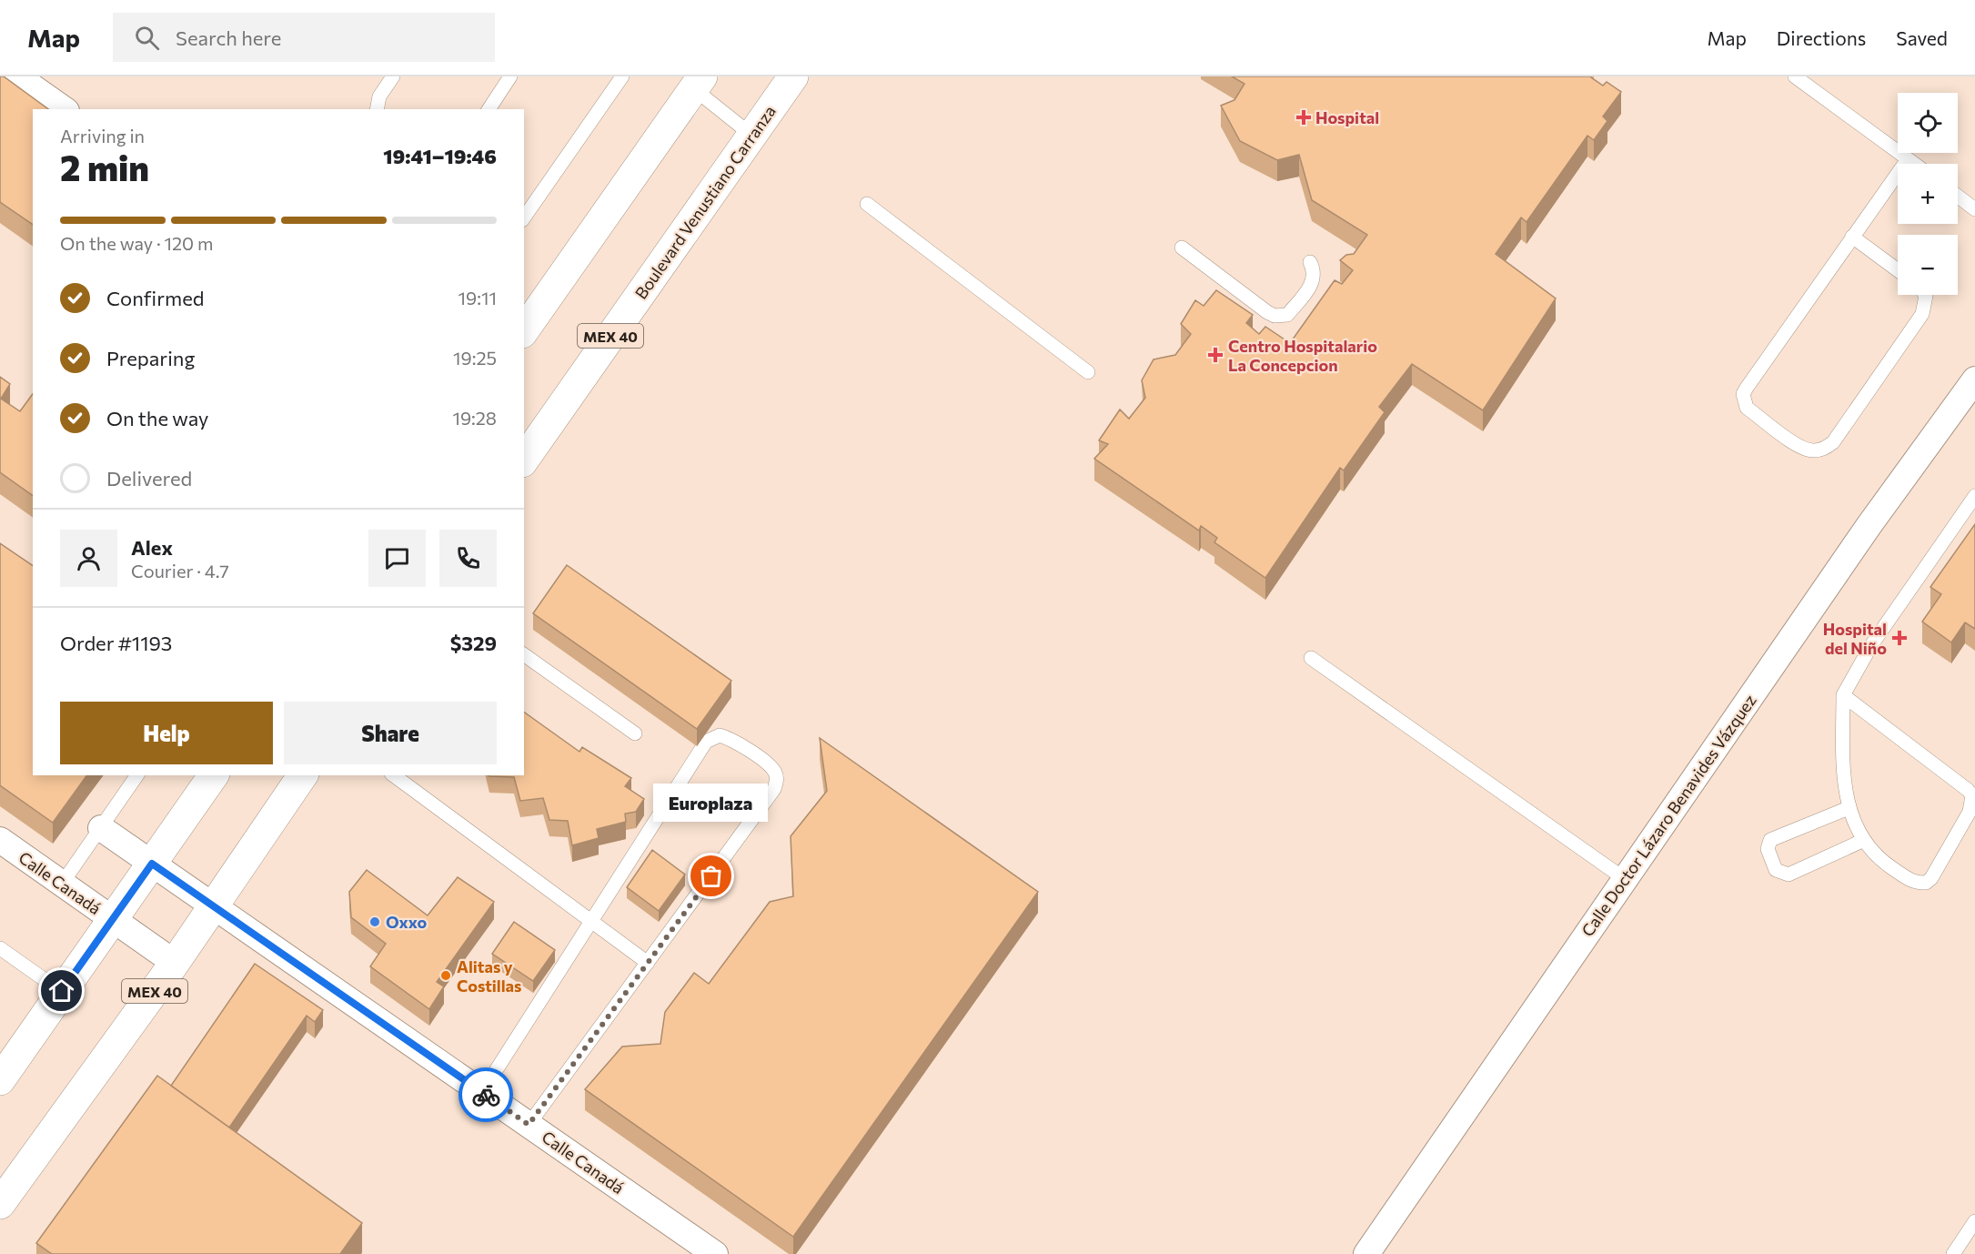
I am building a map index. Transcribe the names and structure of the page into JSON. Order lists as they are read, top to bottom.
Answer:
{
  "streets": {
    "main road": ["Boulevard Venustiano Carranza", "MEX 40"],
    "street": ["Calle Doctor Lázaro Benavides Vázquez", "Calle Canadá"]
  },
  "crossings": [
    ["MEX 40", "Calle Canadá"]
  ],
  "places": {
    "health": ["Hospital", "Centro Hospitalario La Concepcion", "Hospital del Niño"],
    "other": ["Europlaza", "Oxxo", "Alitas y Costillas"]
  },
  "page": {
    "header": "Map",
    "search": "Search here",
    "nav": ["Map", "Directions", "Saved"],
    "map_buttons": ["+", "−"],
    "heading": ["2 min", "Arriving in", "19:41–19:46"],
    "panel": [
      "Alex",
      "Courier · 4.7",
      "Order #1193",
      "$329"
    ],
    "bar": "On the way · 120 m",
    "list": [
      ["Confirmed", "19:11"],
      ["Preparing", "19:25"],
      ["On the way", "19:28"],
      "Delivered"
    ],
    "buttons": ["Help", "Share"],
    "bubble": "Europlaza"
  }
}
